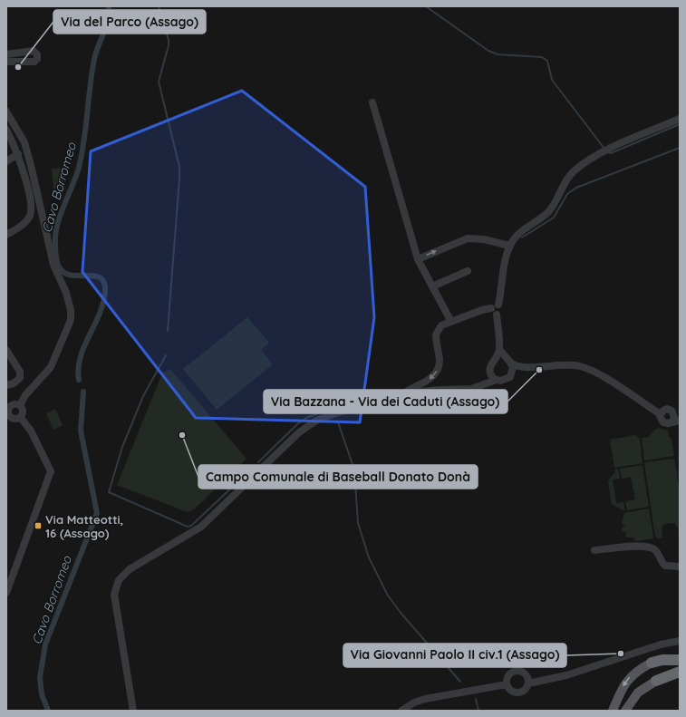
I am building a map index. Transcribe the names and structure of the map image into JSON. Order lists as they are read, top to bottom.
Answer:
{
  "water": ["Cavo Borromeo"],
  "places": {
    "other": [
      "Via del Parco (Assago)",
      "Via Bazzana - Via dei Caduti (Assago)",
      "Campo Comunale di Baseball Donato Donà",
      "Via Giovanni Paolo II civ.1 (Assago)"
    ],
    "transit": ["Via Matteotti, 16 (Assago)"]
  }
}
